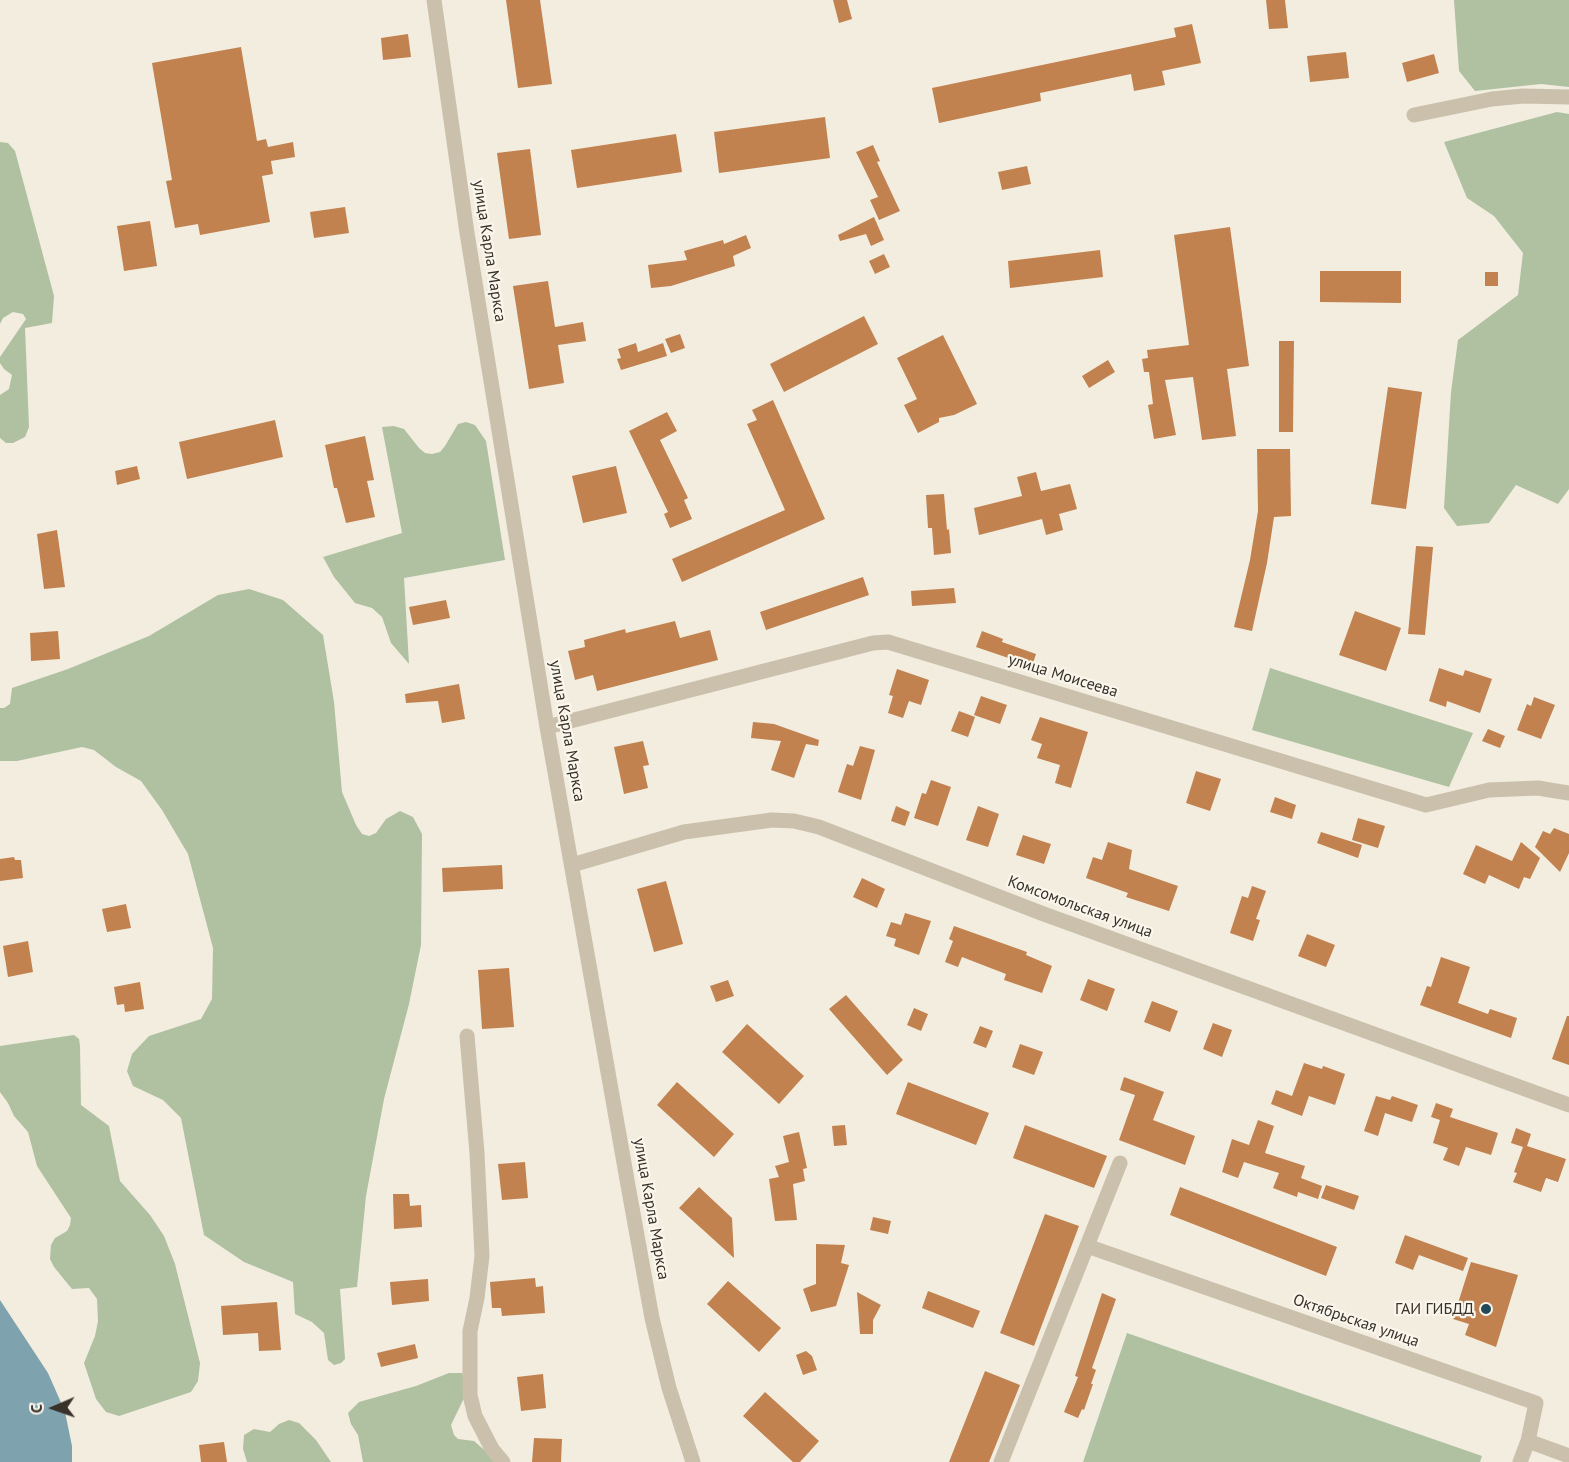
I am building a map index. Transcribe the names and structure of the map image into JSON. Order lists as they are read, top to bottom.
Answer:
{
  "streets": {
    "street": [
      "улица Карла Маркса",
      "улица Моисеева",
      "Комсомольская улица",
      "Октябрьская улица"
    ]
  },
  "crossings": [
    ["улица Карла Маркса", "улица Моисеева"],
    ["улица Карла Маркса", "Комсомольская улица"]
  ],
  "places": ["ГАИ ГИБДД"],
  "north": "left"
}
